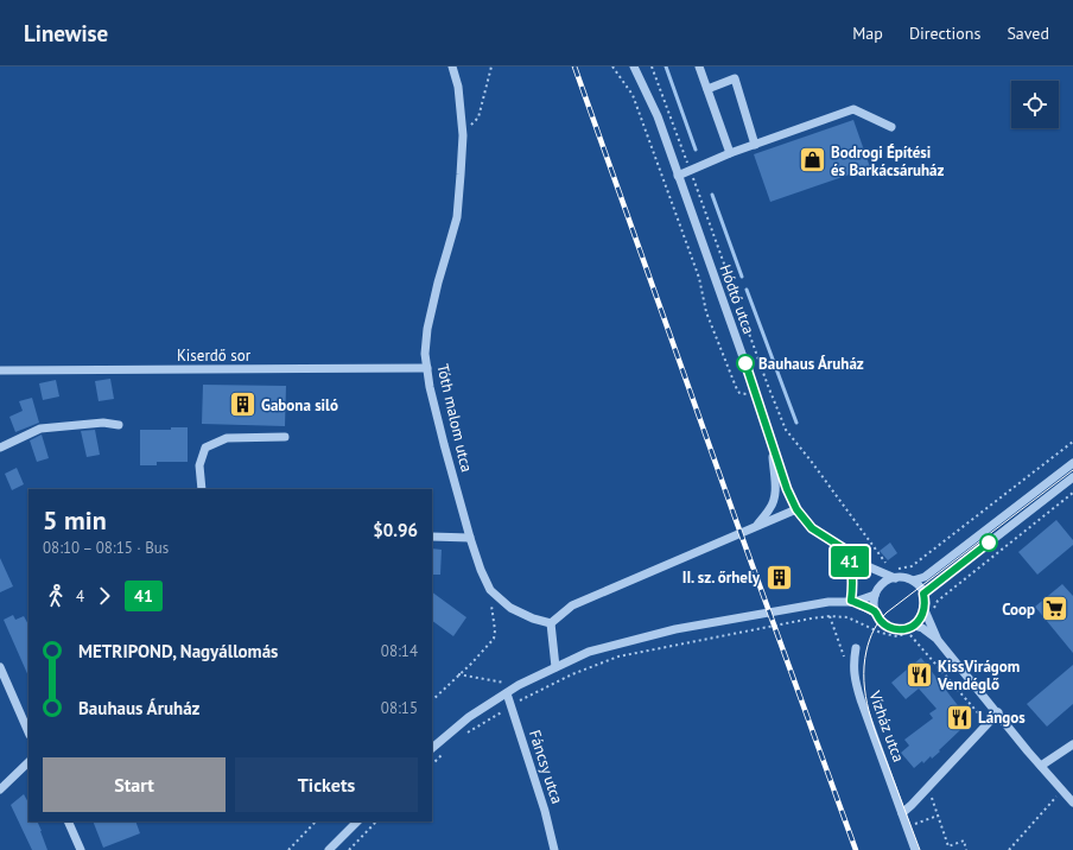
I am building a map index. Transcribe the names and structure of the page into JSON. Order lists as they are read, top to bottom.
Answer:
{
  "streets": {
    "street": [
      "Hódtó utca",
      "Kiserdő sor",
      "Tóth malom utca",
      "Vízház utca",
      "Fáncsy utca"
    ]
  },
  "crossings": [
    ["Kiserdő sor", "Tóth malom utca"]
  ],
  "places": {
    "shop": ["Bodrogi Építési és Barkácsáruház"],
    "other": ["Bauhaus Áruház"],
    "building": ["Gabona siló", "II. sz. őrhely"],
    "supermarket": ["Coop"],
    "restaurant": ["KissVirágom Vendéglő", "Lángos"]
  },
  "lines": ["bus line 41"],
  "page": {
    "header": "Linewise",
    "nav": ["Map", "Directions", "Saved"],
    "on_map": "41",
    "heading": ["5 min", "08:10 – 08:15 · Bus", "$0.96"],
    "legs": ["4", "41"],
    "list": [
      {
        "name": "METRIPOND, Nagyállomás",
        "value": "08:14"
      },
      {
        "name": "Bauhaus Áruház",
        "value": "08:15"
      }
    ],
    "buttons": ["Start", "Tickets"]
  }
}
